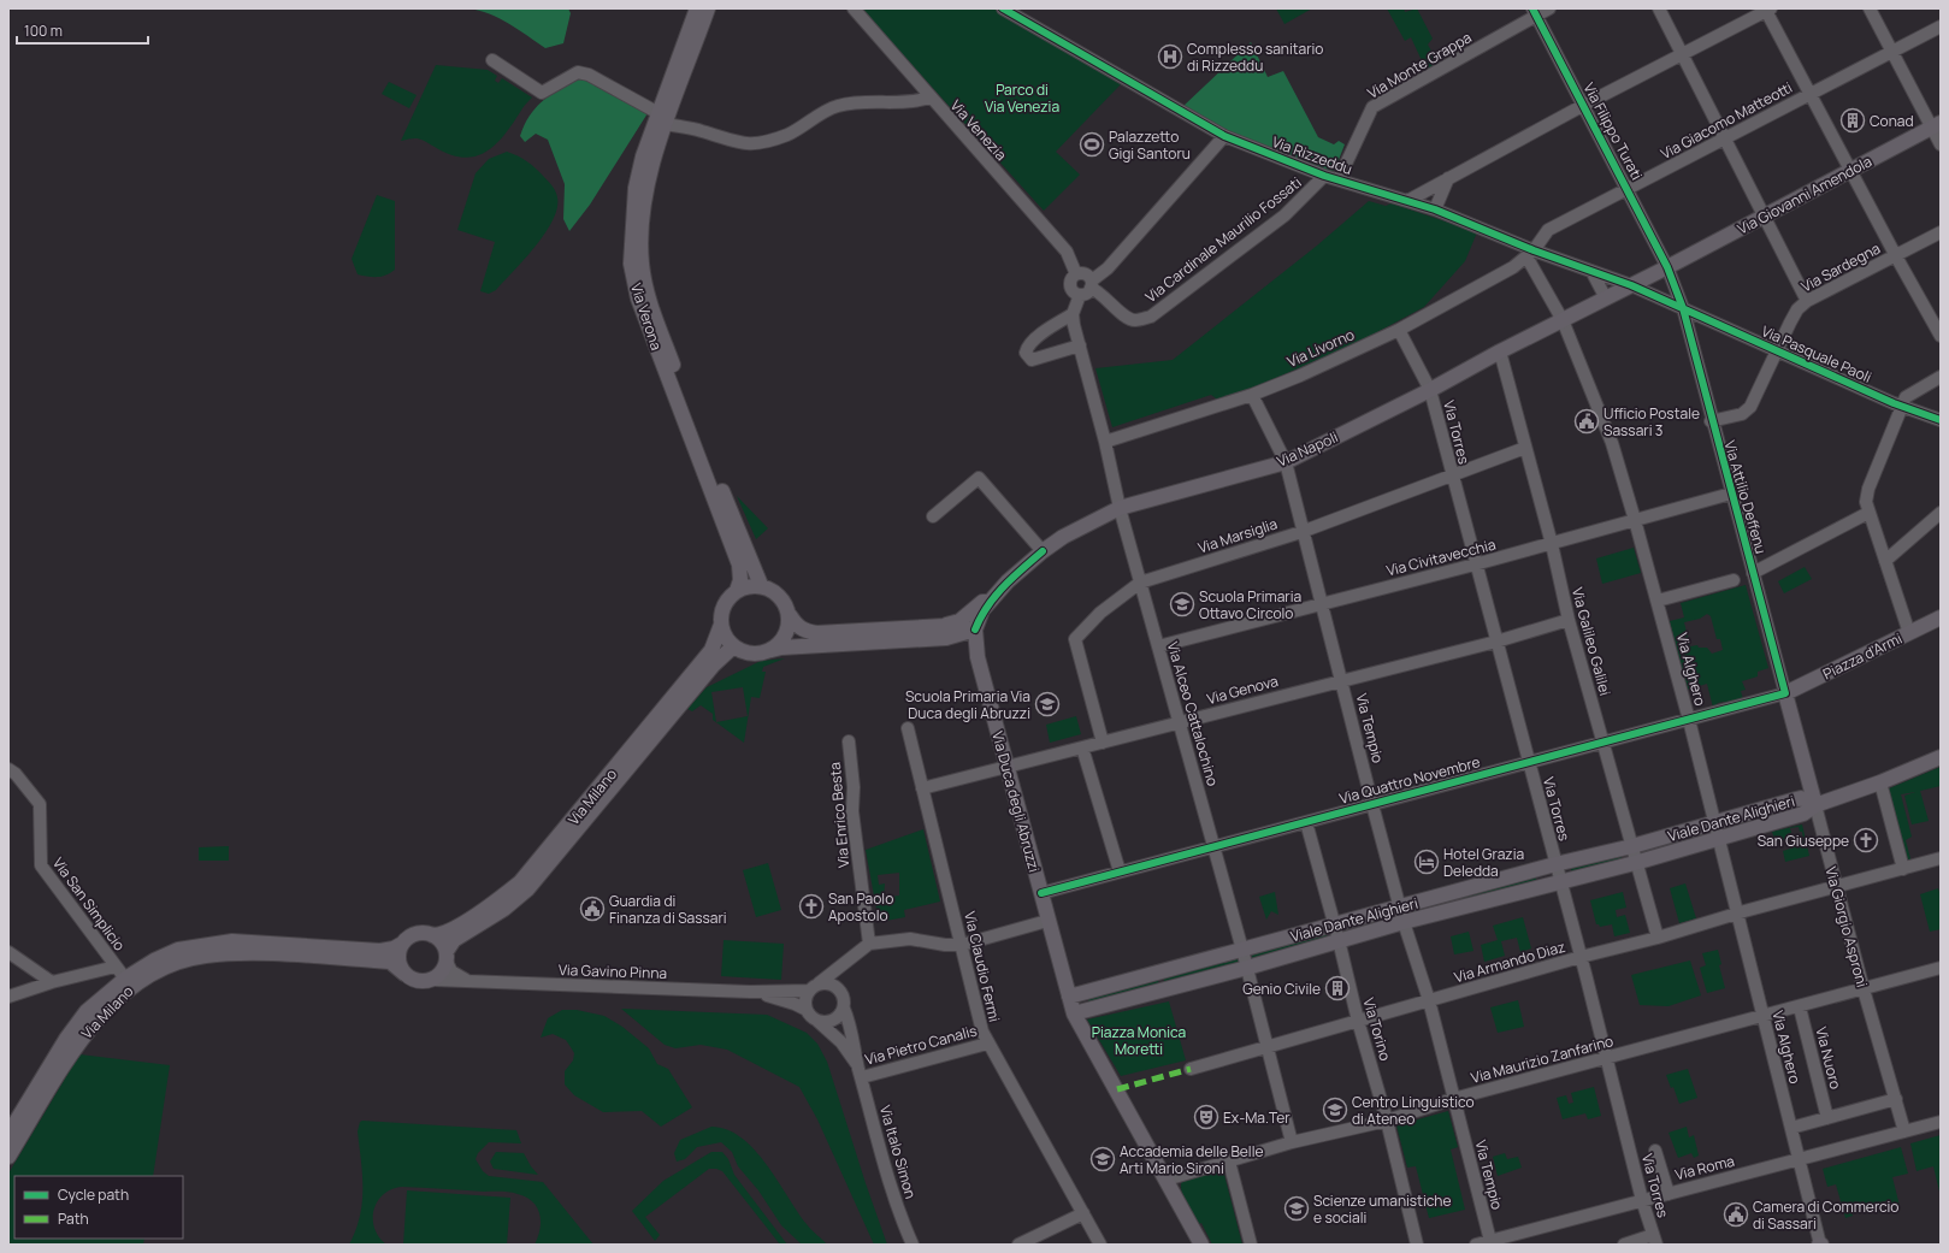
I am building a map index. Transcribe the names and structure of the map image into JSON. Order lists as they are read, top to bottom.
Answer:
{
  "streets": {
    "main road": [
      "Via Giovanni Amendola",
      "Via Verona",
      "Via Napoli",
      "Piazza d'Armi",
      "Via Milano",
      "Via Duca degli Abruzzi",
      "Viale Dante Alighieri",
      "Via Giorgio Asproni"
    ],
    "street": [
      "Via Monte Grappa",
      "Via Giacomo Matteotti",
      "Via Venezia",
      "Via Filippo Turati",
      "Via Rizzeddu",
      "Via Cardinale Maurilio Fossati",
      "Via Sardegna",
      "Via Livorno",
      "Via Pasquale Paoli",
      "Via Torres",
      "Via Attilio Deffenu",
      "Via Marsiglia",
      "Via Civitavecchia",
      "Via Galileo Galilei",
      "Via Alghero",
      "Via Genova",
      "Via Alceo Cattalochino",
      "Via Tempio",
      "Via Quattro Novembre",
      "Via Enrico Besta",
      "Via San Simplicio",
      "Via Armando Diaz",
      "Via Claudio Fermi",
      "Via Gavino Pinna",
      "Via Torino",
      "Via Pietro Canalis",
      "Via Nuoro",
      "Via Maurizio Zanfarino",
      "Via Italo Simon",
      "Via Roma"
    ]
  },
  "crossings": [
    ["Via Monte Grappa", "Via Filippo Turati"],
    ["Via Monte Grappa", "Via Rizzeddu"],
    ["Via Giacomo Matteotti", "Via Filippo Turati"],
    ["Via Giacomo Matteotti", "Via Rizzeddu"],
    ["Via Giacomo Matteotti", "Via Livorno"],
    ["Via Giacomo Matteotti", "Via Alghero"],
    ["Via Venezia", "Via Cardinale Maurilio Fossati"],
    ["Via Venezia", "Via Alceo Cattalochino"],
    ["Via Filippo Turati", "Via Giovanni Amendola"],
    ["Via Filippo Turati", "Via Pasquale Paoli"],
    ["Via Filippo Turati", "Via Attilio Deffenu"],
    ["Via Rizzeddu", "Via Giovanni Amendola"],
    ["Via Rizzeddu", "Via Cardinale Maurilio Fossati"],
    ["Via Rizzeddu", "Via Livorno"],
    ["Via Rizzeddu", "Via Pasquale Paoli"],
    ["Via Rizzeddu", "Via Napoli"],
    ["Via Rizzeddu", "Via Alghero"],
    ["Via Giovanni Amendola", "Via Pasquale Paoli"],
    ["Via Giovanni Amendola", "Via Napoli"],
    ["Via Cardinale Maurilio Fossati", "Via Alceo Cattalochino"],
    ["Via Sardegna", "Via Pasquale Paoli"],
    ["Via Sardegna", "Via Attilio Deffenu"],
    ["Via Verona", "Via Milano"],
    ["Via Livorno", "Via Torres"],
    ["Via Livorno", "Via Alghero"],
    ["Via Livorno", "Via Alceo Cattalochino"],
    ["Via Livorno", "Via Tempio"],
    ["Via Pasquale Paoli", "Via Napoli"],
    ["Via Pasquale Paoli", "Via Attilio Deffenu"],
    ["Via Torres", "Via Napoli"],
    ["Via Torres", "Via Marsiglia"],
    ["Via Torres", "Via Civitavecchia"],
    ["Via Torres", "Via Genova"],
    ["Via Torres", "Via Quattro Novembre"],
    ["Via Torres", "Viale Dante Alighieri"],
    ["Via Torres", "Via Armando Diaz"],
    ["Via Torres", "Via Maurizio Zanfarino"],
    ["Via Torres", "Via Roma"],
    ["Via Napoli", "Via Galileo Galilei"],
    ["Via Napoli", "Via Alghero"],
    ["Via Napoli", "Via Alceo Cattalochino"],
    ["Via Napoli", "Via Tempio"],
    ["Via Napoli", "Via Duca degli Abruzzi"],
    ["Via Attilio Deffenu", "Via Civitavecchia"],
    ["Via Attilio Deffenu", "Piazza d'Armi"],
    ["Via Attilio Deffenu", "Via Quattro Novembre"],
    ["Via Attilio Deffenu", "Via Giorgio Asproni"],
    ["Via Marsiglia", "Via Galileo Galilei"],
    ["Via Marsiglia", "Via Genova"],
    ["Via Marsiglia", "Via Alceo Cattalochino"],
    ["Via Marsiglia", "Via Tempio"],
    ["Via Civitavecchia", "Via Galileo Galilei"],
    ["Via Civitavecchia", "Via Alghero"],
    ["Via Civitavecchia", "Via Alceo Cattalochino"],
    ["Via Civitavecchia", "Via Tempio"],
    ["Via Galileo Galilei", "Via Genova"],
    ["Via Galileo Galilei", "Via Quattro Novembre"],
    ["Via Galileo Galilei", "Viale Dante Alighieri"],
    ["Via Galileo Galilei", "Via Armando Diaz"],
    ["Piazza d'Armi", "Via Quattro Novembre"],
    ["Piazza d'Armi", "Via Giorgio Asproni"],
    ["Via Alghero", "Via Quattro Novembre"],
    ["Via Alghero", "Viale Dante Alighieri"],
    ["Via Alghero", "Via Armando Diaz"],
    ["Via Alghero", "Via Maurizio Zanfarino"],
    ["Via Alghero", "Via Roma"],
    ["Via Genova", "Via Alceo Cattalochino"],
    ["Via Genova", "Via Tempio"],
    ["Via Genova", "Via Duca degli Abruzzi"],
    ["Via Genova", "Via Claudio Fermi"],
    ["Via Alceo Cattalochino", "Via Quattro Novembre"],
    ["Via Alceo Cattalochino", "Viale Dante Alighieri"],
    ["Via Alceo Cattalochino", "Via Armando Diaz"],
    ["Via Alceo Cattalochino", "Via Maurizio Zanfarino"],
    ["Via Tempio", "Via Quattro Novembre"],
    ["Via Tempio", "Viale Dante Alighieri"],
    ["Via Tempio", "Via Armando Diaz"],
    ["Via Tempio", "Via Maurizio Zanfarino"],
    ["Via Tempio", "Via Roma"],
    ["Via Quattro Novembre", "Via Duca degli Abruzzi"],
    ["Via Quattro Novembre", "Via Giorgio Asproni"],
    ["Via Quattro Novembre", "Via Torino"],
    ["Via Milano", "Via San Simplicio"],
    ["Via Milano", "Via Gavino Pinna"],
    ["Via Duca degli Abruzzi", "Viale Dante Alighieri"],
    ["Via Duca degli Abruzzi", "Via Maurizio Zanfarino"],
    ["Viale Dante Alighieri", "Via Giorgio Asproni"],
    ["Viale Dante Alighieri", "Via Torino"],
    ["Via Giorgio Asproni", "Via Armando Diaz"],
    ["Via Giorgio Asproni", "Via Maurizio Zanfarino"],
    ["Via Giorgio Asproni", "Via Roma"],
    ["Via Armando Diaz", "Via Torino"],
    ["Via Claudio Fermi", "Via Pietro Canalis"],
    ["Via Gavino Pinna", "Via Italo Simon"],
    ["Via Torino", "Via Maurizio Zanfarino"],
    ["Via Pietro Canalis", "Via Italo Simon"],
    ["Via Nuoro", "Via Maurizio Zanfarino"]
  ],
  "parks": ["Parco di Via Venezia", "Piazza Monica Moretti"],
  "places": {
    "hospital": ["Complesso sanitario di Rizzeddu"],
    "building": ["Conad", "Genio Civile"],
    "sports": ["Palazzetto Gigi Santoru"],
    "public building": ["Ufficio Postale Sassari 3", "Guardia di Finanza di Sassari", "Camera di Commercio di Sassari"],
    "school or university": [
      "Scuola Primaria Ottavo Circolo",
      "Scuola Primaria Via Duca degli Abruzzi",
      "Centro Linguistico di Ateneo",
      "Accademia delle Belle Arti Mario Sironi",
      "Scienze umanistiche e sociali"
    ],
    "church": ["San Giuseppe", "San Paolo Apostolo"],
    "hotel": ["Hotel Grazia Deledda"],
    "theatre": ["Ex-Ma.Ter"]
  },
  "legend": ["Cycle path", "Path"],
  "scale_bar": "100 m"
}
